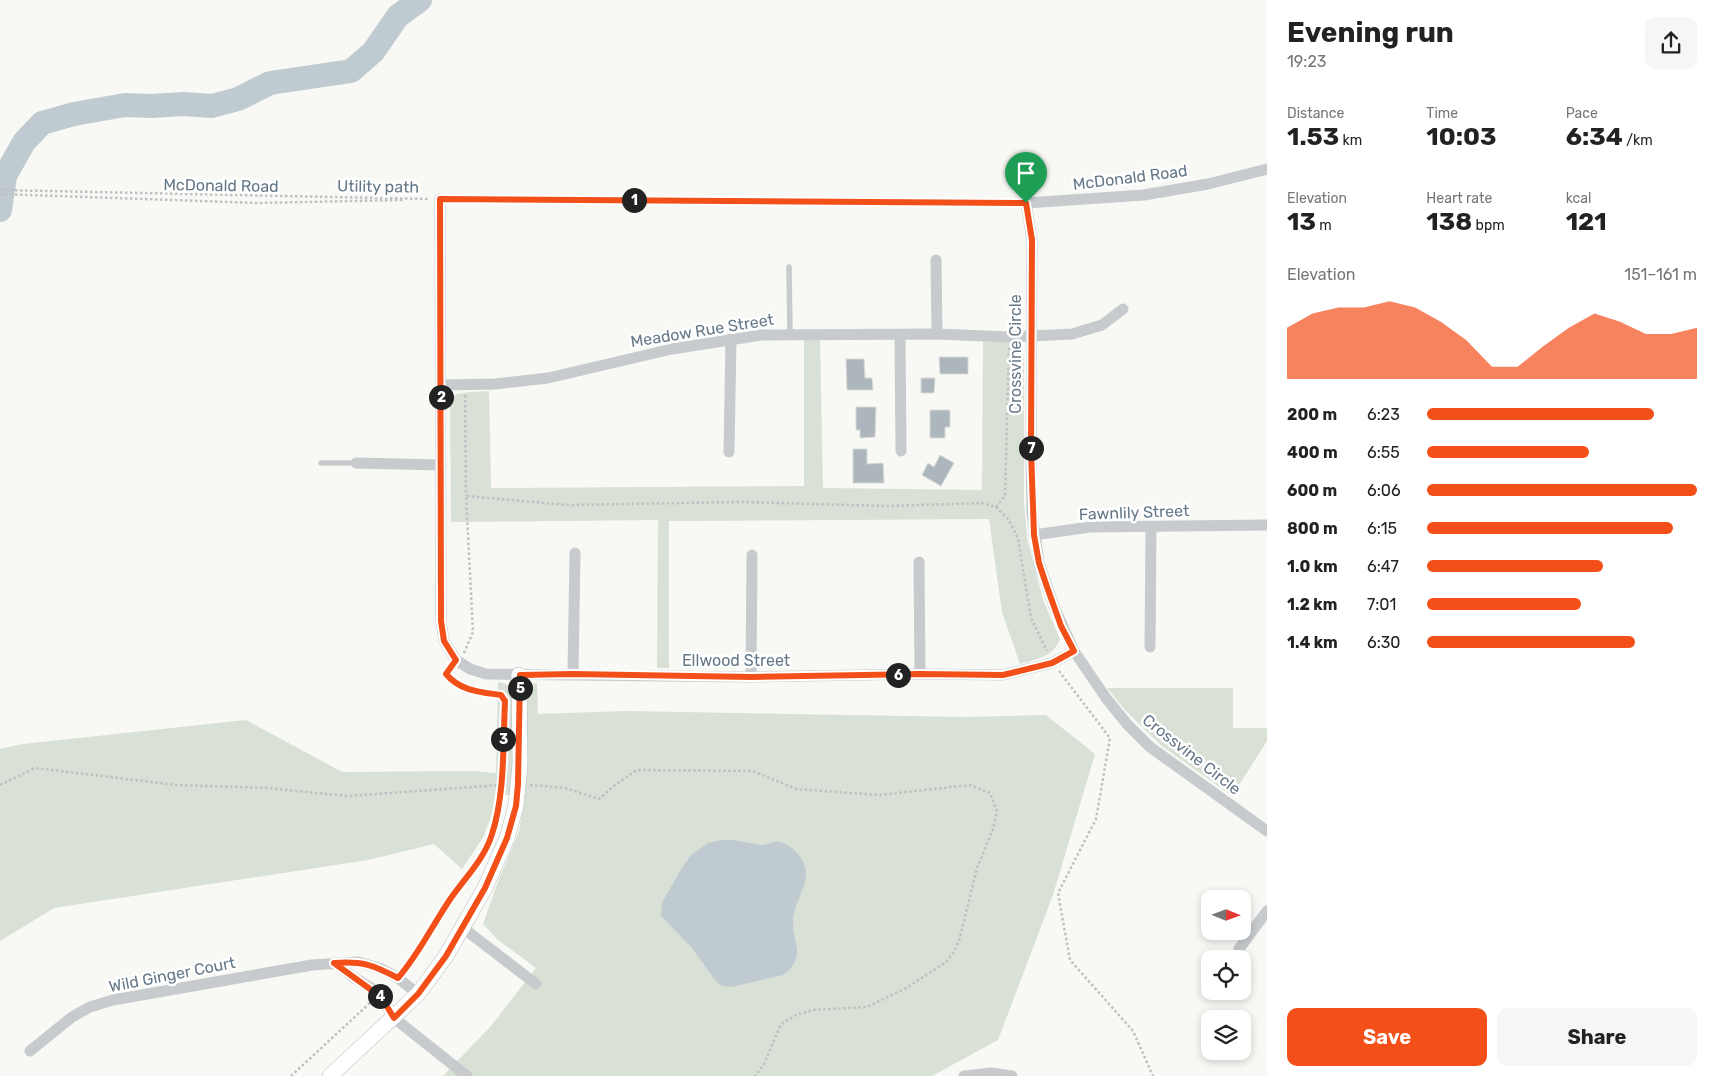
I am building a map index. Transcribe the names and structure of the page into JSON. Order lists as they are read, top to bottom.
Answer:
{
  "streets": {
    "street": [
      "McDonald Road",
      "Meadow Rue Street",
      "Crossvine Circle",
      "Fawnlily Street",
      "Ellwood Street",
      "Wild Ginger Court"
    ],
    "path": ["Utility path"]
  },
  "crossings": [
    ["McDonald Road", "Utility path"],
    ["McDonald Road", "Crossvine Circle"],
    ["Utility path", "Crossvine Circle"],
    ["Meadow Rue Street", "Crossvine Circle"],
    ["Crossvine Circle", "Fawnlily Street"],
    ["Crossvine Circle", "Ellwood Street"]
  ],
  "north": "right",
  "page": {
    "heading": ["Evening run", "19:23"],
    "stats": [
      ["Distance", "1.53 km"],
      ["Time", "10:03"],
      ["Pace", "6:34 /km"],
      ["Elevation", "13 m"],
      ["Heart rate", "138 bpm"],
      ["kcal", "121"]
    ],
    "pins": [
      "1",
      "2",
      "7",
      "6",
      "5",
      "3",
      "4"
    ],
    "chart": ["Elevation", "151–161 m"],
    "list": [
      {
        "name": "200 m",
        "note": "6:23"
      },
      {
        "name": "400 m",
        "note": "6:55"
      },
      {
        "name": "600 m",
        "note": "6:06"
      },
      {
        "name": "800 m",
        "note": "6:15"
      },
      {
        "name": "1.0 km",
        "note": "6:47"
      },
      {
        "name": "1.2 km",
        "note": "7:01"
      },
      {
        "name": "1.4 km",
        "note": "6:30"
      }
    ],
    "buttons": ["Save", "Share"]
  }
}
